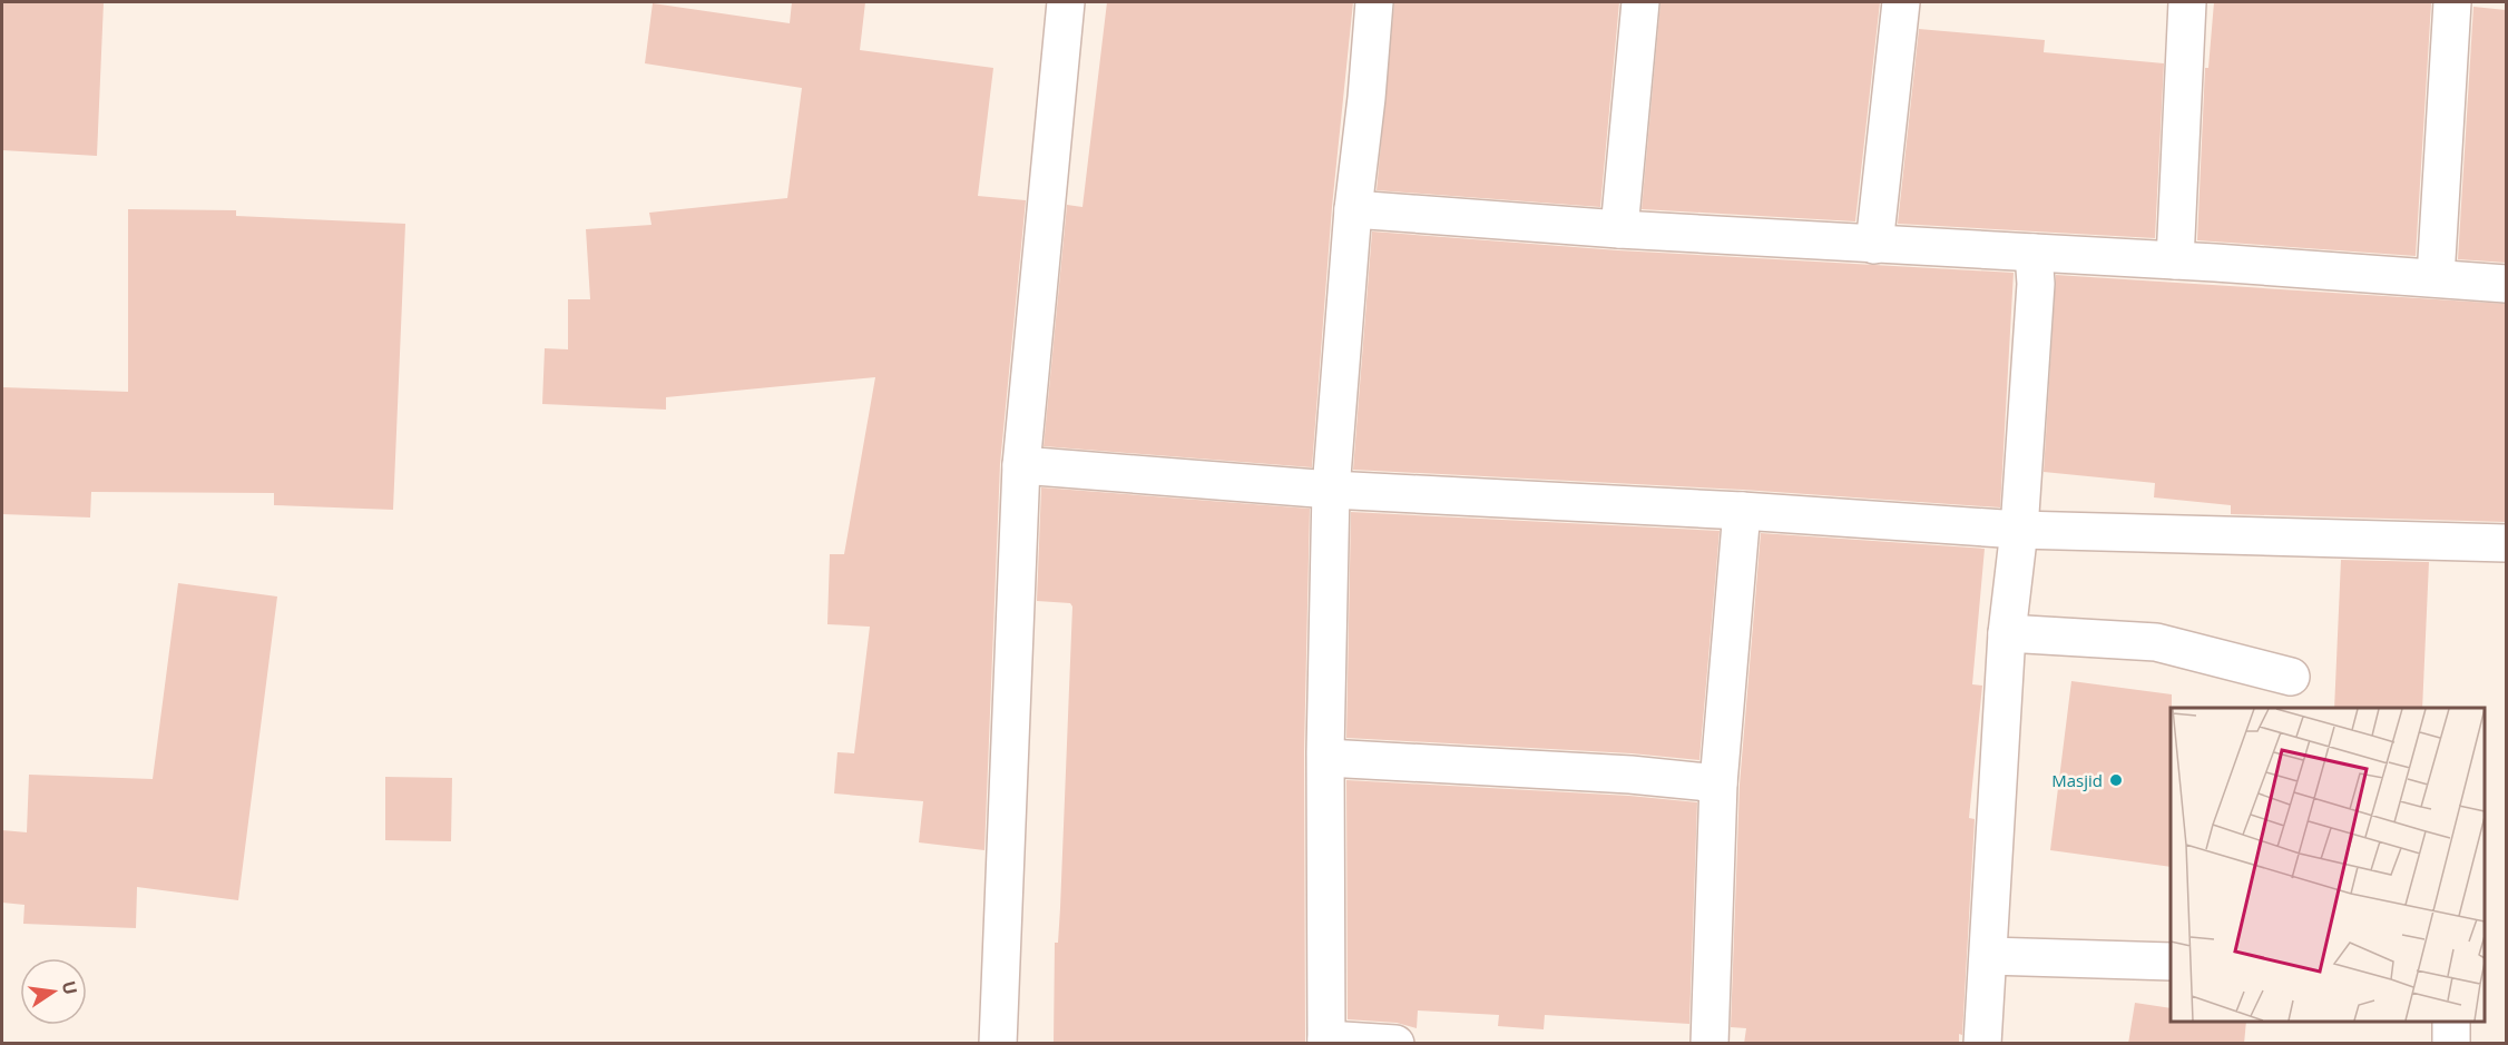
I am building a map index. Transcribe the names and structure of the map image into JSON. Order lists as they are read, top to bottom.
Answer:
{
  "places": ["Masjid"],
  "north": "right"
}
